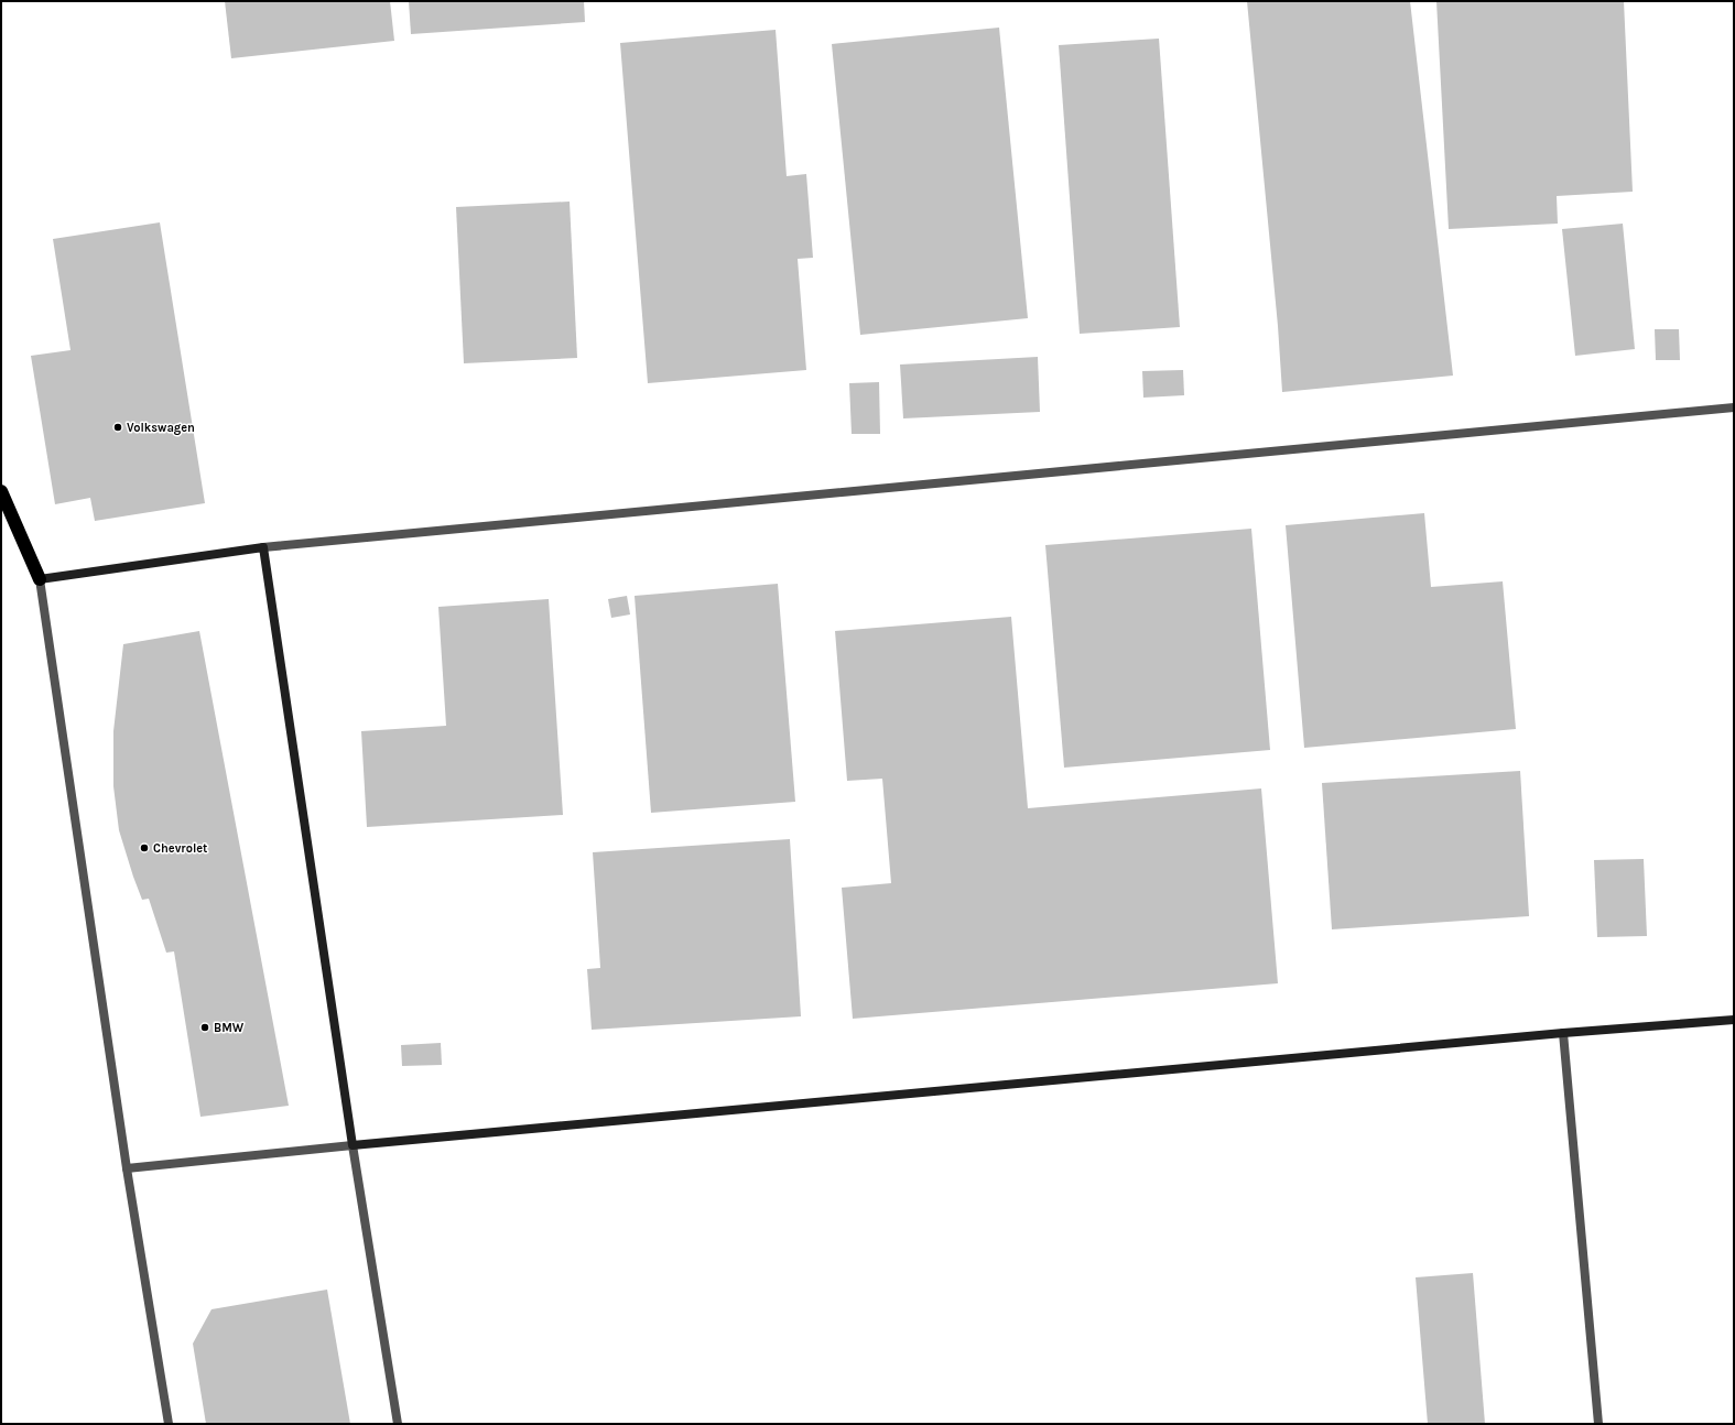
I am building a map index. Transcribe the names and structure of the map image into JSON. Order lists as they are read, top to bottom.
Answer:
{
  "places": ["Volkswagen", "Chevrolet", "BMW"]
}
